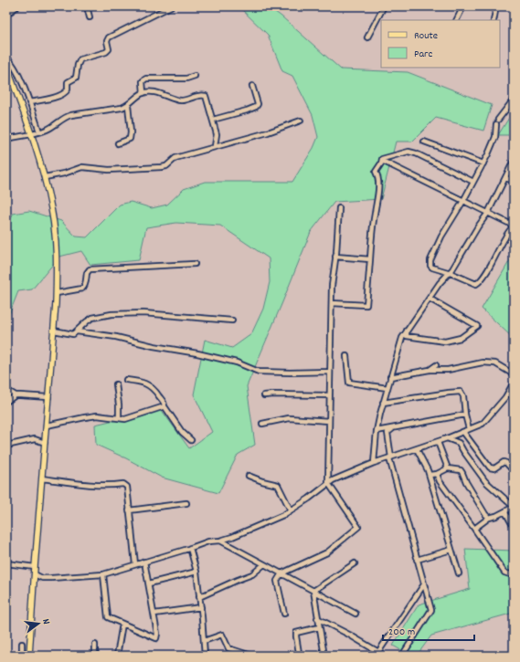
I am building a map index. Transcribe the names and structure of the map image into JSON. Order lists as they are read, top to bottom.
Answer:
{
  "legend": ["Route", "Parc"],
  "scale_bar": "200 m",
  "north": "right"
}
